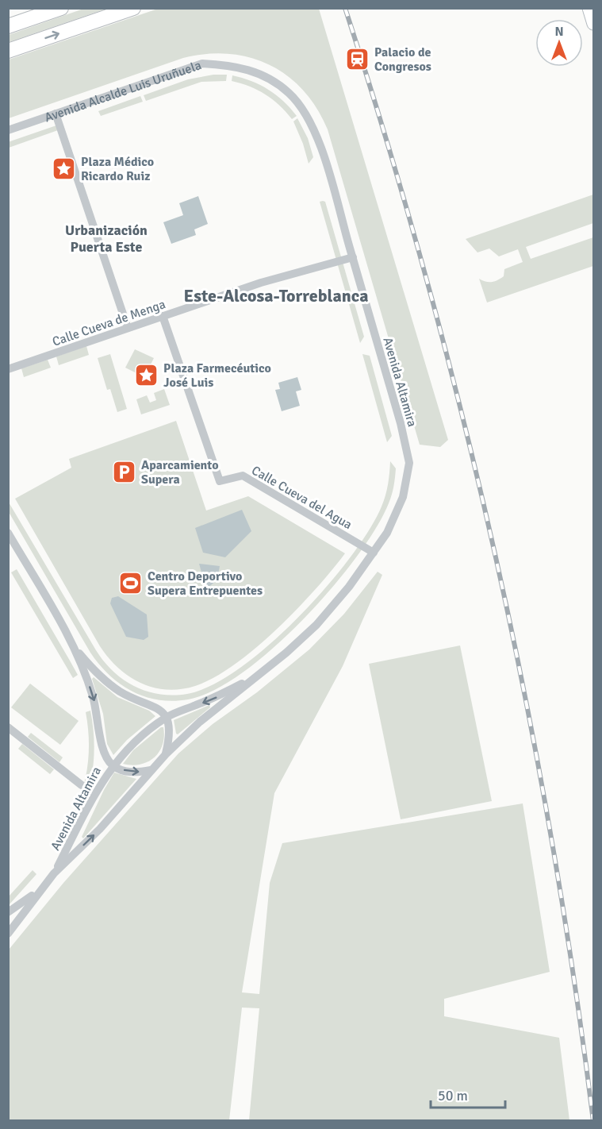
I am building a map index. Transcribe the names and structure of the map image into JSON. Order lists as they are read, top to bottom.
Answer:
{
  "streets": {
    "street": [
      "Avenida Alcalde Luis Uruñuela",
      "Calle Cueva de Menga",
      "Avenida Altamira",
      "Calle Cueva del Agua"
    ]
  },
  "crossings": [
    ["Avenida Alcalde Luis Uruñuela", "Avenida Altamira"],
    ["Calle Cueva de Menga", "Avenida Altamira"],
    ["Calle Cueva de Menga", "Calle Cueva del Agua"],
    ["Avenida Altamira", "Calle Cueva del Agua"]
  ],
  "districts": ["Urbanización Puerta Este", "Este-Alcosa-Torreblanca"],
  "places": {
    "station": ["Palacio de Congresos"],
    "place": ["Plaza Médico Ricardo Ruiz", "Plaza Farmecéutico José Luis"],
    "parking": ["Aparcamiento Supera"],
    "sports": ["Centro Deportivo Supera Entrepuentes"]
  },
  "scale_bar": "50 m",
  "north": "top"
}
